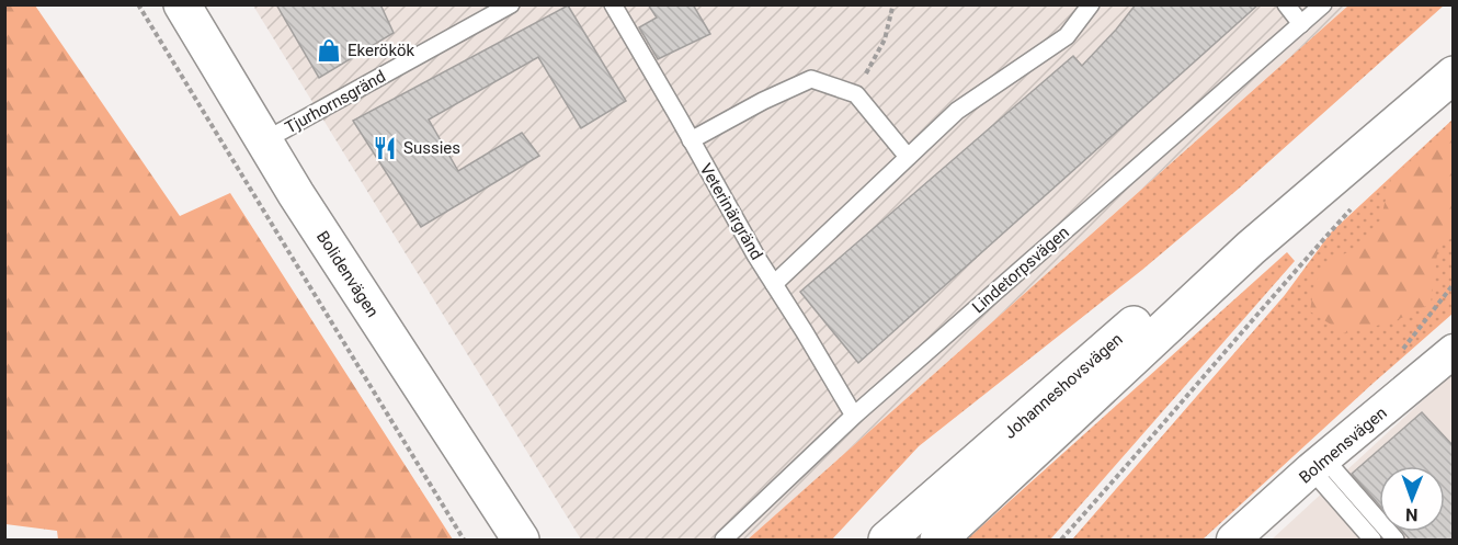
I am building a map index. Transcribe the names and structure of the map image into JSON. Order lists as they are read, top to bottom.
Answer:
{
  "streets": {
    "main road": ["Bolidenvägen", "Johanneshovsvägen"],
    "street": ["Bolmensvägen"],
    "lane": ["Tjurhornsgränd", "Veterinärgränd", "Lindetorpsvägen"]
  },
  "crossings": [
    ["Tjurhornsgränd", "Bolidenvägen"],
    ["Veterinärgränd", "Lindetorpsvägen"]
  ],
  "places": {
    "shop": ["Ekerökök"],
    "restaurant": ["Sussies"]
  },
  "north": "bottom"
}
